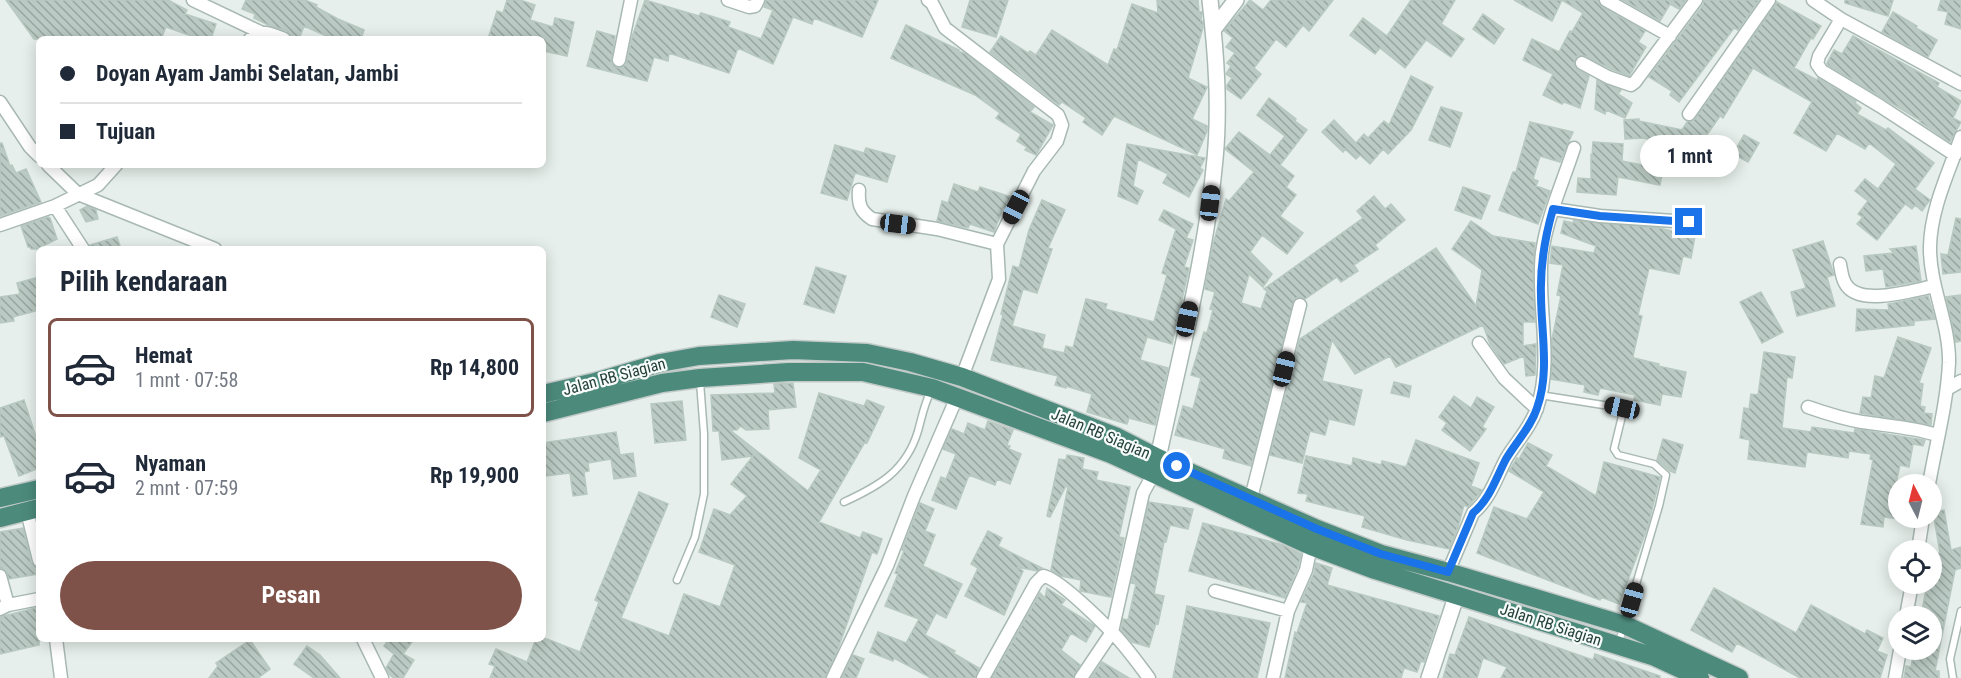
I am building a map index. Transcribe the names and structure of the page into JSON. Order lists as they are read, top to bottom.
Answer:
{
  "streets": {
    "highway": ["Jalan RB Siagian"]
  },
  "north": "top",
  "page": {
    "banner": ["Doyan Ayam Jambi Selatan, Jambi", "Tujuan"],
    "bubble": "1 mnt",
    "heading": "Pilih kendaraan",
    "list": [
      {
        "name": "Hemat",
        "note": "1 mnt · 07:58",
        "value": "Rp 14,800"
      },
      {
        "name": "Nyaman",
        "note": "2 mnt · 07:59",
        "value": "Rp 19,900"
      }
    ],
    "buttons": "Pesan"
  }
}
